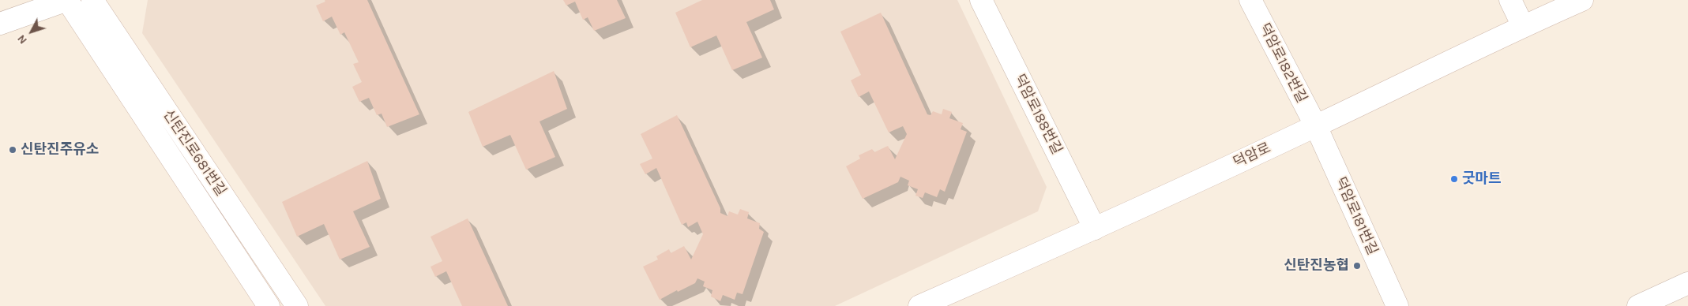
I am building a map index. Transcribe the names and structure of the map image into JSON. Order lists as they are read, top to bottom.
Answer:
{
  "streets": {
    "street": [
      "덕암로182번길",
      "덕암로188번길",
      "신탄진로681번길",
      "덕암로",
      "덕암로181번길"
    ]
  },
  "crossings": [
    ["덕암로182번길", "덕암로"],
    ["덕암로182번길", "덕암로181번길"],
    ["덕암로188번길", "덕암로"],
    ["덕암로", "덕암로181번길"]
  ],
  "places": ["신탄진주유소", "굿마트", "신탄진농협"],
  "north": "bottom left"
}
